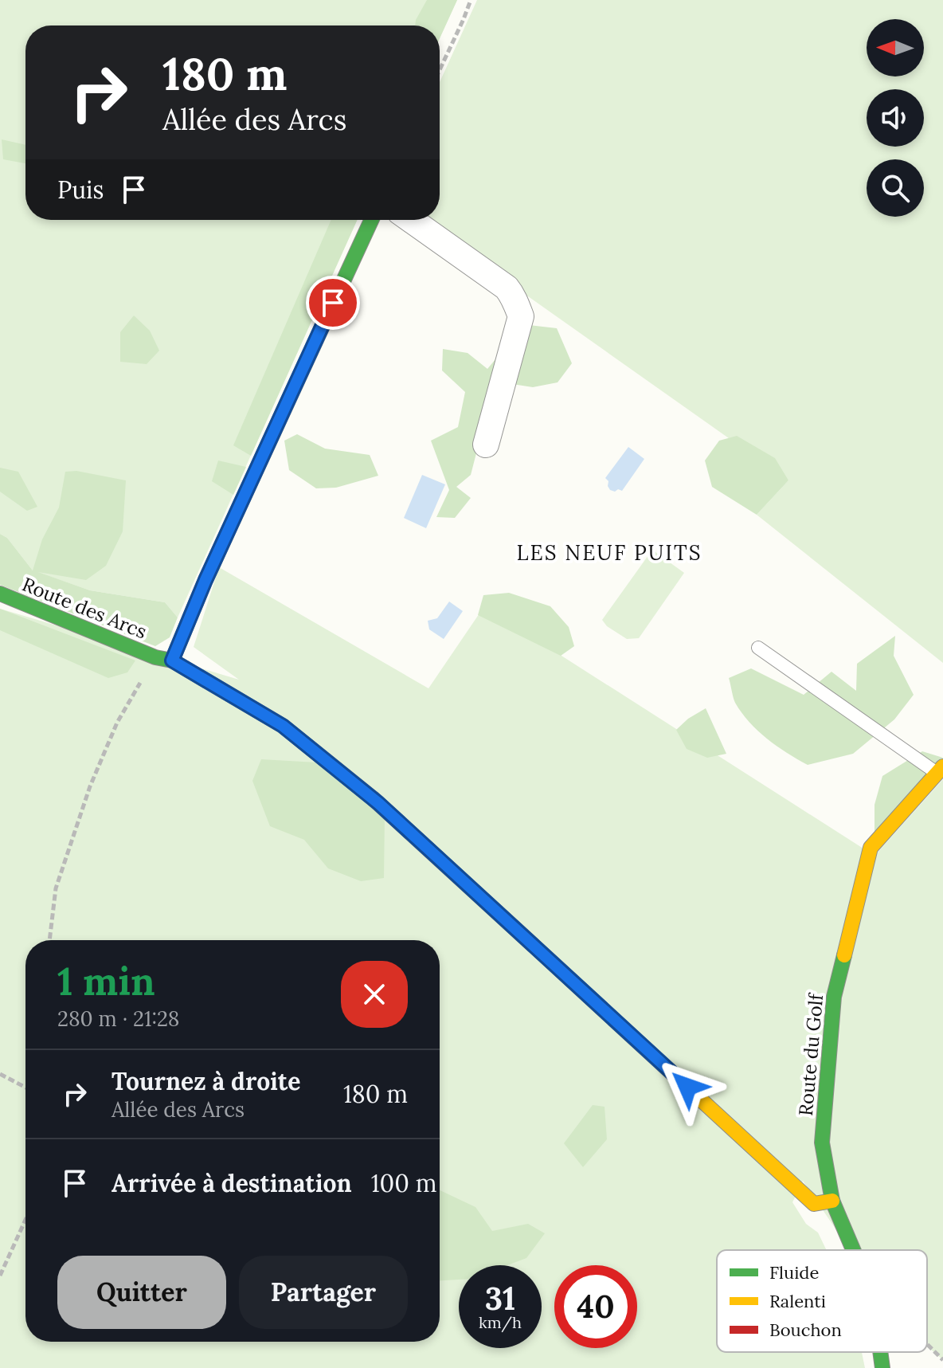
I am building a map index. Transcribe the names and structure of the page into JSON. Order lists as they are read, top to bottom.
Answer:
{
  "streets": {
    "street": ["Route des Arcs", "Route du Golf"]
  },
  "crossings": [
    ["Route des Arcs", "Route du Golf"]
  ],
  "districts": ["LES NEUF PUITS"],
  "legend": ["Fluide", "Ralenti", "Bouchon"],
  "north": "left",
  "page": {
    "turn": ["180 m", "Allée des Arcs"],
    "then": "Puis",
    "heading": ["1 min", "280 m · 21:28"],
    "list": [
      {
        "name": "Tournez à droite",
        "note": "Allée des Arcs",
        "value": "180 m"
      },
      {
        "name": "Arrivée à destination",
        "value": "100 m"
      }
    ],
    "buttons": ["Quitter", "Partager"],
    "speed": "31 km/h",
    "limit": "40"
  }
}
